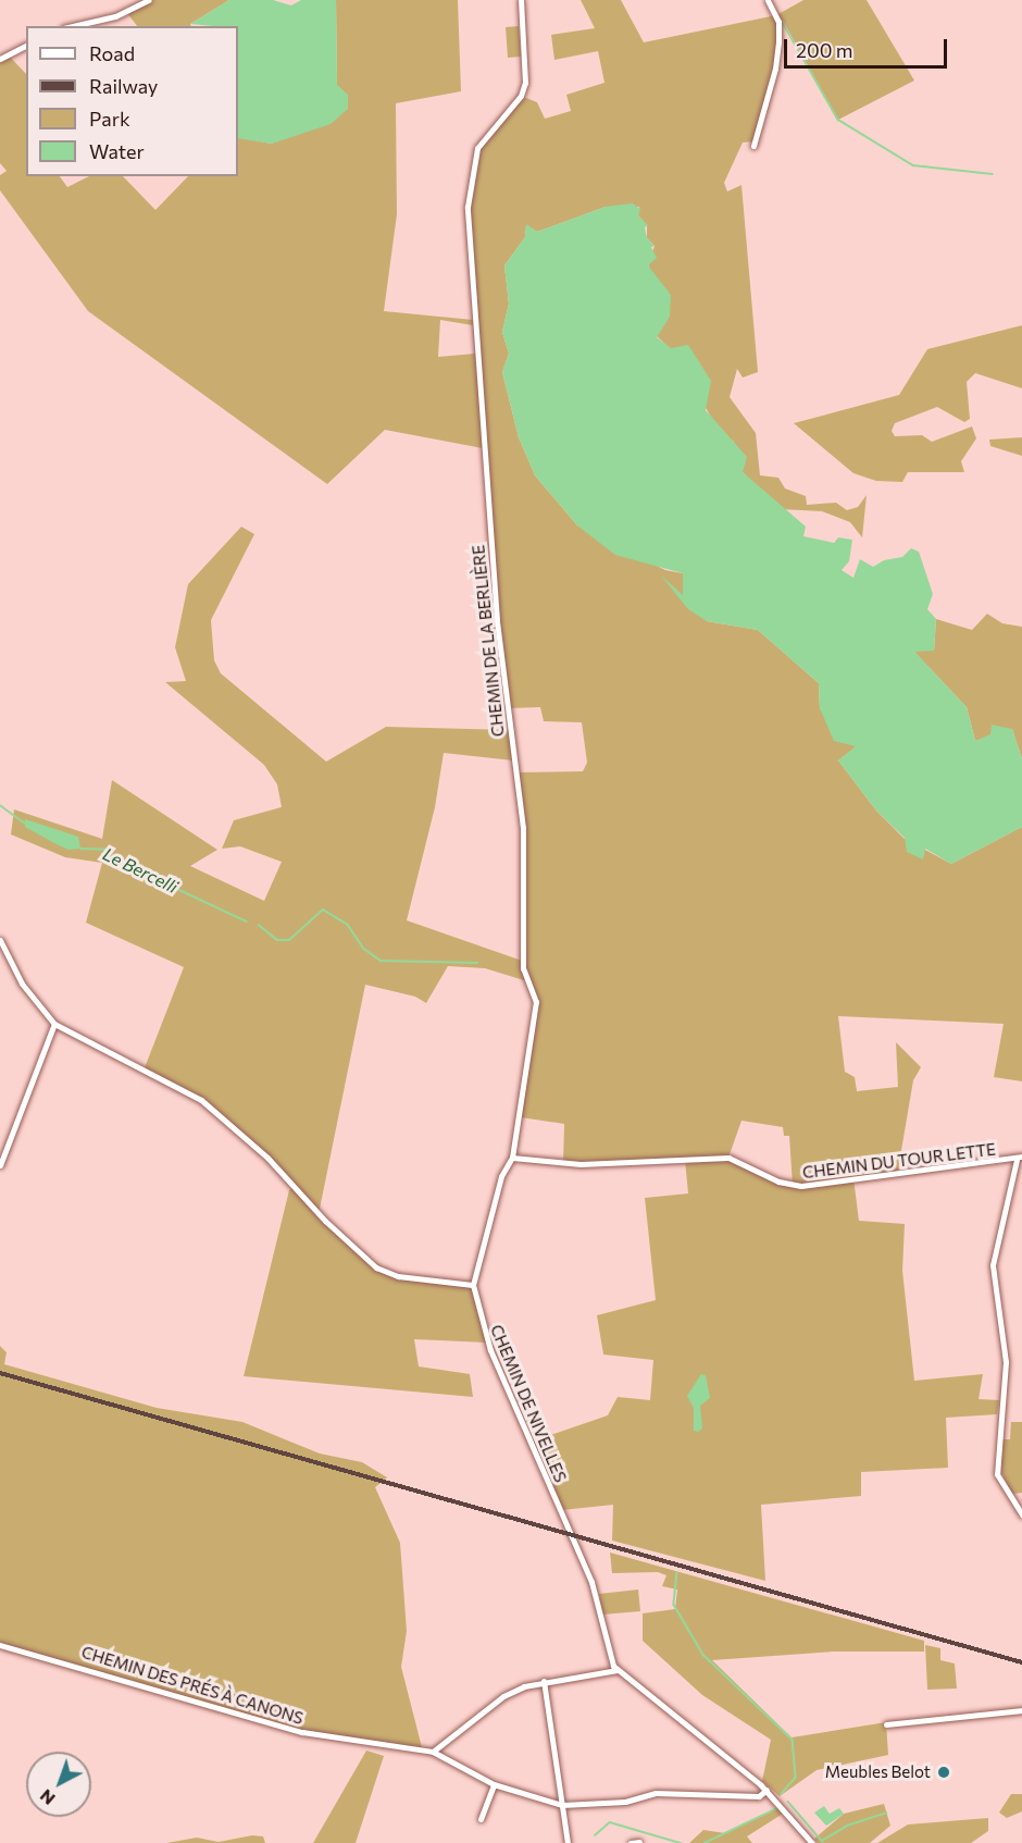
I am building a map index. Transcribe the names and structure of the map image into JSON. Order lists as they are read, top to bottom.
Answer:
{
  "streets": {
    "street": [
      "CHEMIN DE LA BERLIÈRE",
      "CHEMIN DU TOUR LETTE",
      "CHEMIN DE NIVELLES",
      "CHEMIN DES PRÉS À CANONS"
    ]
  },
  "crossings": [
    ["CHEMIN DE LA BERLIÈRE", "CHEMIN DU TOUR LETTE"],
    ["CHEMIN DE LA BERLIÈRE", "CHEMIN DE NIVELLES"],
    ["CHEMIN DE NIVELLES", "CHEMIN DES PRÉS À CANONS"]
  ],
  "water": ["Le Bercelli"],
  "places": ["Meubles Belot"],
  "legend": [
    "Road",
    "Railway",
    "Park",
    "Water"
  ],
  "scale_bar": "200 m",
  "north": "bottom left"
}
